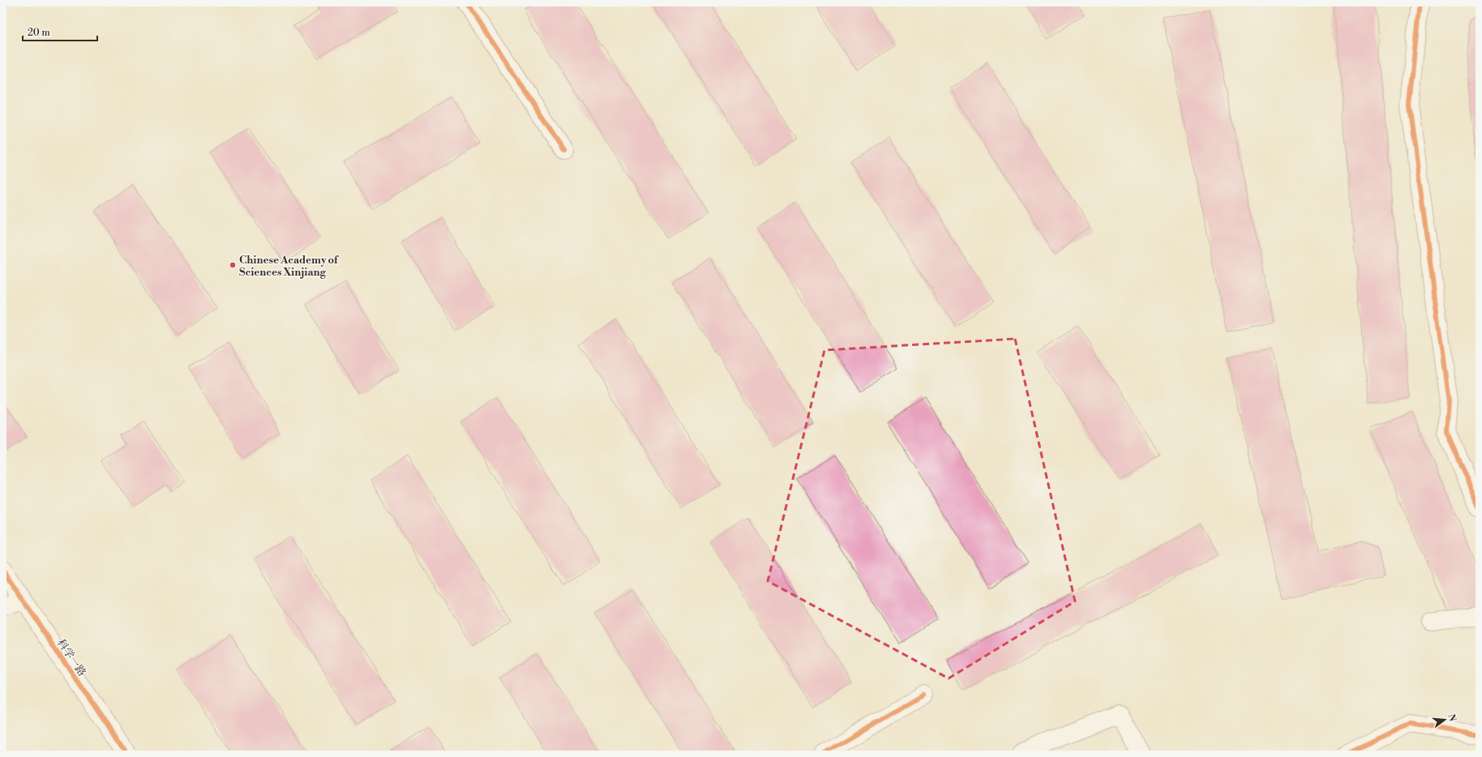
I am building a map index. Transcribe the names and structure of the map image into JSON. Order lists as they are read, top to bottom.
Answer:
{
  "streets": {
    "street": ["科学一路"]
  },
  "places": ["Chinese Academy of Sciences Xinjiang"],
  "scale_bar": "20 m",
  "north": "right"
}
